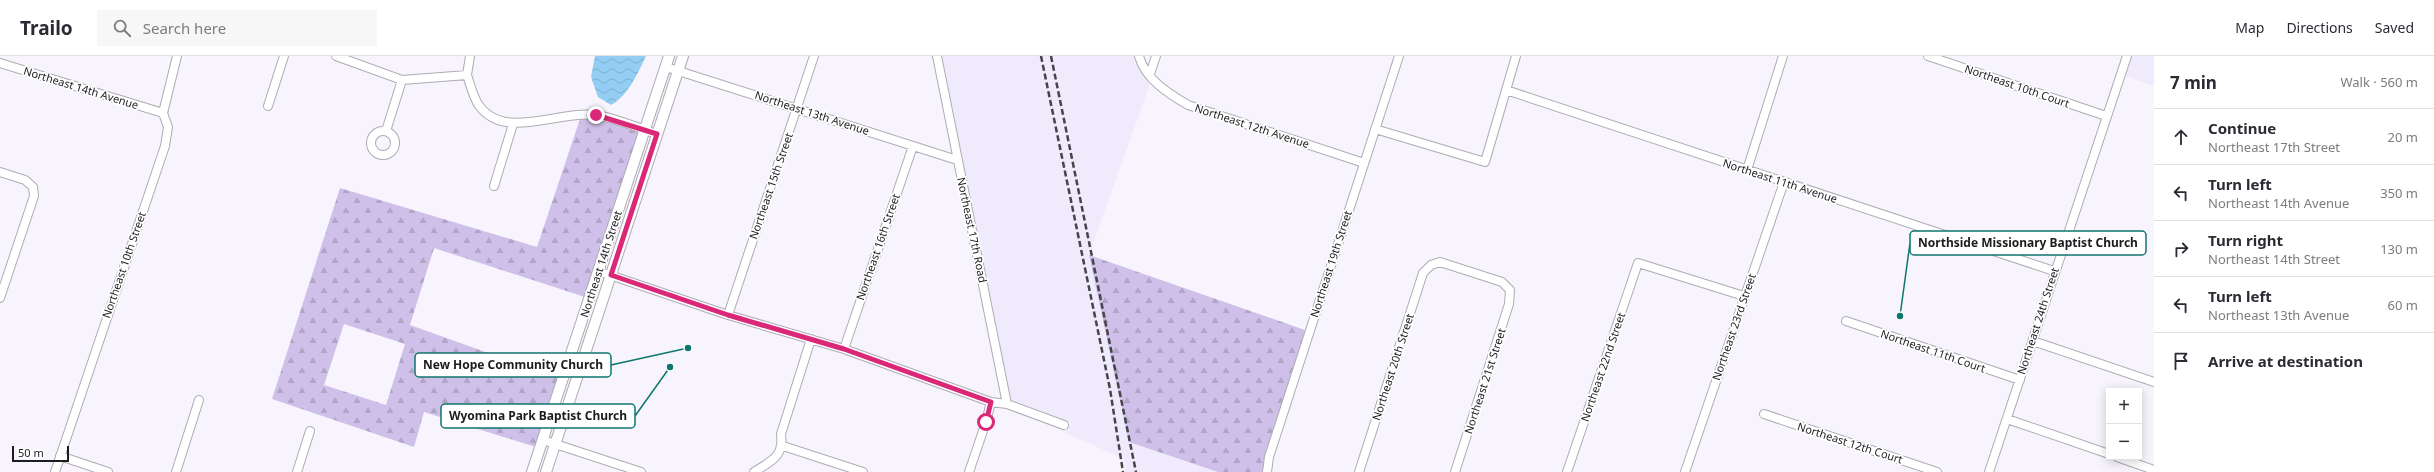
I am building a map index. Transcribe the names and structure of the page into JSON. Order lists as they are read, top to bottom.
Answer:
{
  "streets": {
    "main road": ["Northeast 14th Street"],
    "street": [
      "Northeast 10th Court",
      "Northeast 14th Avenue",
      "Northeast 13th Avenue",
      "Northeast 12th Avenue",
      "Northeast 11th Avenue",
      "Northeast 15th Street",
      "Northeast 17th Road",
      "Northeast 16th Street",
      "Northeast 19th Street",
      "Northeast 10th Street",
      "Northeast 24th Street",
      "Northeast 23rd Street",
      "Northeast 11th Court",
      "Northeast 20th Street",
      "Northeast 22nd Street",
      "Northeast 21st Street",
      "Northeast 12th Court"
    ]
  },
  "crossings": [
    ["Northeast 10th Court", "Northeast 24th Street"],
    ["Northeast 14th Avenue", "Northeast 10th Street"],
    ["Northeast 13th Avenue", "Northeast 15th Street"],
    ["Northeast 13th Avenue", "Northeast 17th Road"],
    ["Northeast 13th Avenue", "Northeast 16th Street"],
    ["Northeast 13th Avenue", "Northeast 14th Street"],
    ["Northeast 12th Avenue", "Northeast 19th Street"],
    ["Northeast 11th Avenue", "Northeast 24th Street"],
    ["Northeast 11th Avenue", "Northeast 23rd Street"],
    ["Northeast 24th Street", "Northeast 11th Court"],
    ["Northeast 23rd Street", "Northeast 22nd Street"],
    ["Northeast 20th Street", "Northeast 21st Street"]
  ],
  "places": ["Northside Missionary Baptist Church", "New Hope Community Church", "Wyomina Park Baptist Church"],
  "scale_bar": "50 m",
  "page": {
    "header": "Trailo",
    "search": "Search here",
    "nav": ["Map", "Directions", "Saved"],
    "heading": ["7 min", "Walk · 560 m"],
    "list": [
      ["Continue", "Northeast 17th Street", "20 m"],
      ["Turn left", "Northeast 14th Avenue", "350 m"],
      ["Turn right", "Northeast 14th Street", "130 m"],
      ["Turn left", "Northeast 13th Avenue", "60 m"],
      "Arrive at destination"
    ],
    "map_buttons": ["+", "−"],
    "scale": "50 m"
  }
}
